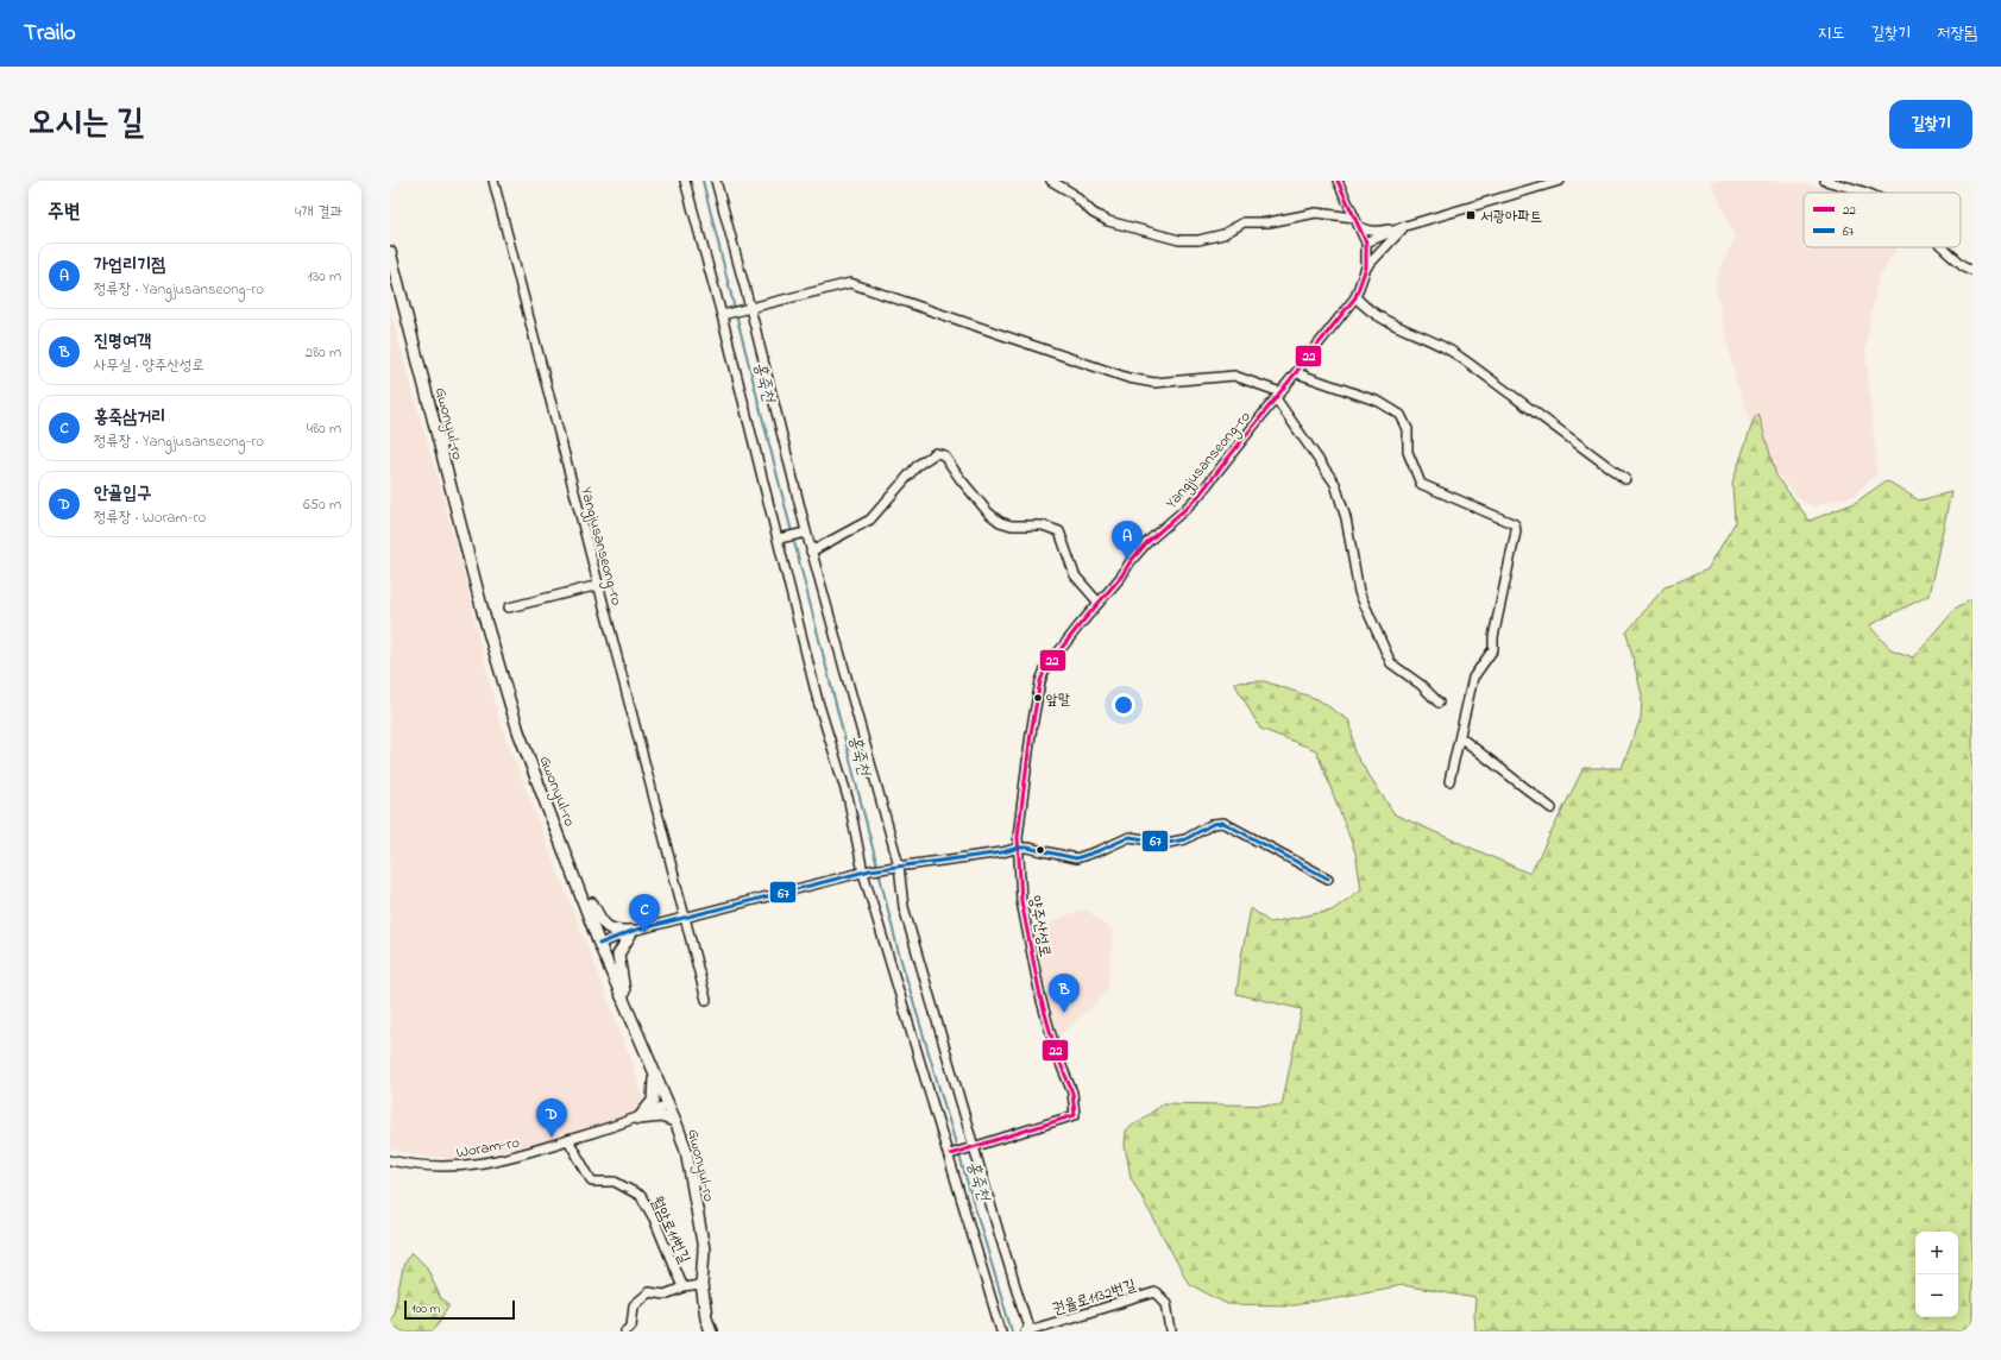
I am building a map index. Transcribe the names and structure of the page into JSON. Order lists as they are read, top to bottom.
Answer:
{
  "streets": {
    "main road": ["Gwonyul-ro"],
    "street": [
      "Yangjusanseong-ro",
      "Woram-ro",
      "월암로11번길",
      "권율로1132번길"
    ]
  },
  "crossings": [
    ["Gwonyul-ro", "Woram-ro"],
    ["Gwonyul-ro", "월암로11번길"],
    ["Woram-ro", "월암로11번길"]
  ],
  "water": ["홍죽천"],
  "places": {
    "transit": ["서광아파트"],
    "other": ["앞말"]
  },
  "lines": ["transit line 22", "transit line 67"],
  "legend": ["22", "67"],
  "scale_bar": "100 m",
  "page": {
    "header": "Trailo",
    "nav": ["지도", "길찾기", "저장됨"],
    "title": "오시는 길",
    "buttons": "길찾기",
    "heading": ["주변", "4개 결과"],
    "list": [
      {
        "mark": "A",
        "name": "가업리기점",
        "note": "정류장 · Yangjusanseong-ro",
        "value": "130 m"
      },
      {
        "mark": "B",
        "name": "진명여객",
        "note": "사무실 · 양주산성로",
        "value": "280 m"
      },
      {
        "mark": "C",
        "name": "홍죽삼거리",
        "note": "정류장 · Yangjusanseong-ro",
        "value": "480 m"
      },
      {
        "mark": "D",
        "name": "안골입구",
        "note": "정류장 · Woram-ro",
        "value": "650 m"
      }
    ],
    "pins": [
      "A",
      "C",
      "B",
      "D"
    ],
    "map_buttons": ["+", "−"],
    "scale": "100 m"
  }
}
